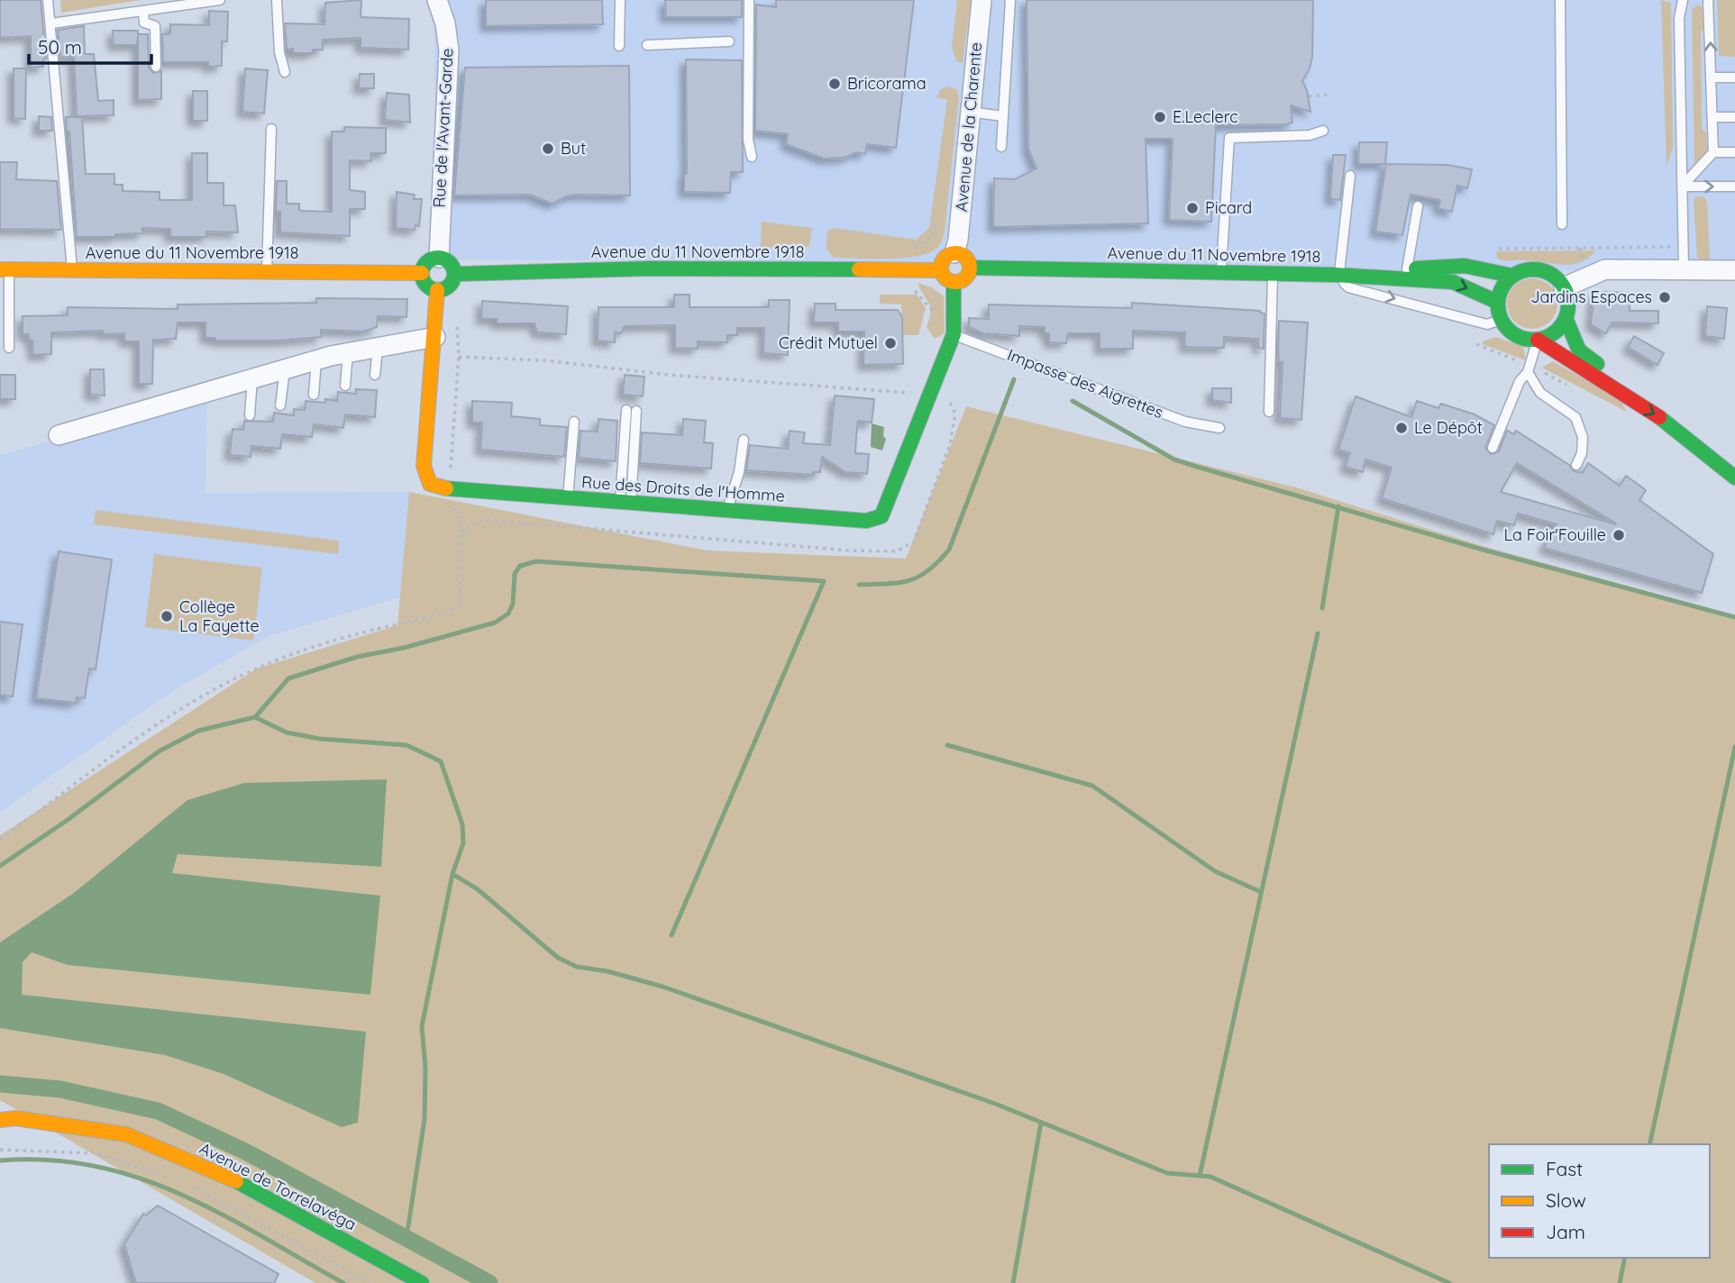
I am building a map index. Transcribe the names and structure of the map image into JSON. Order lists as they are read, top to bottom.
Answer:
{
  "streets": {
    "main road": ["Avenue du 11 Novembre 1918", "Rue des Droits de l'Homme", "Avenue de Torrelavéga"],
    "street": ["Avenue de la Charente", "Rue de l'Avant-Garde"],
    "lane": ["Impasse des Aigrettes"]
  },
  "crossings": [
    ["Avenue de la Charente", "Avenue du 11 Novembre 1918"],
    ["Avenue de la Charente", "Rue des Droits de l'Homme"],
    ["Rue de l'Avant-Garde", "Avenue du 11 Novembre 1918"],
    ["Avenue du 11 Novembre 1918", "Rue des Droits de l'Homme"],
    ["Impasse des Aigrettes", "Rue des Droits de l'Homme"]
  ],
  "places": [
    "Bricorama",
    "E.Leclerc",
    "But",
    "Picard",
    "Jardins Espaces",
    "Crédit Mutuel",
    "Le Dépôt",
    "La Foir'Fouille",
    "Collège La Fayette"
  ],
  "legend": ["Fast", "Slow", "Jam"],
  "scale_bar": "50 m"
}
